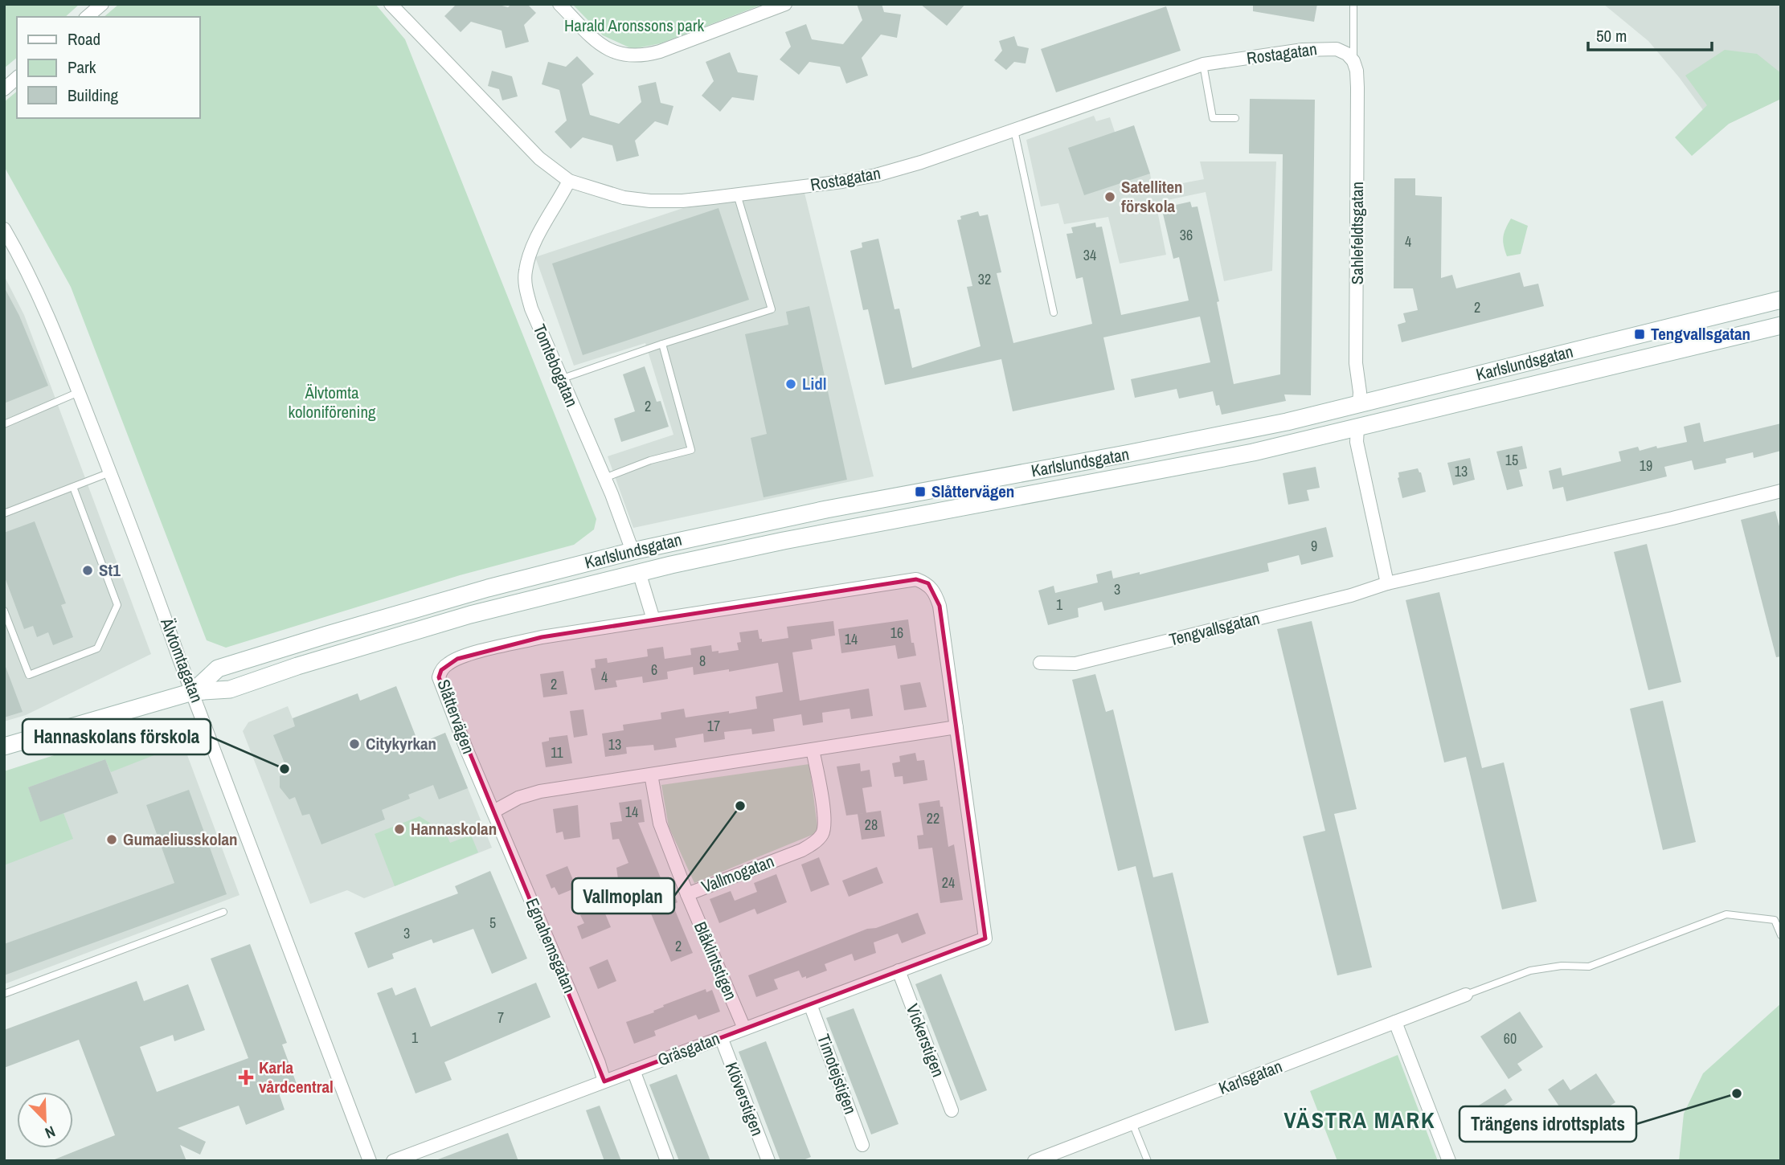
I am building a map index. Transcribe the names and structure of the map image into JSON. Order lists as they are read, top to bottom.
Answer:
{
  "streets": {
    "main road": ["Karlslundsgatan"],
    "street": [
      "Rostagatan",
      "Sahlefeldtsgatan",
      "Tomtebogatan",
      "Tengvallsgatan",
      "Älvtomtagatan",
      "Slåttervägen",
      "Vallmogatan",
      "Egnahemsgatan",
      "Blåklintstigen",
      "Vickerstigen",
      "Gräsgatan",
      "Timotejstigen",
      "Karlsgatan",
      "Klöverstigen"
    ]
  },
  "crossings": [
    ["Rostagatan", "Sahlefeldtsgatan"],
    ["Rostagatan", "Tomtebogatan"],
    ["Sahlefeldtsgatan", "Karlslundsgatan"],
    ["Karlslundsgatan", "Tomtebogatan"],
    ["Karlslundsgatan", "Älvtomtagatan"],
    ["Slåttervägen", "Egnahemsgatan"],
    ["Slåttervägen", "Gräsgatan"],
    ["Vallmogatan", "Blåklintstigen"],
    ["Egnahemsgatan", "Gräsgatan"],
    ["Blåklintstigen", "Gräsgatan"],
    ["Vickerstigen", "Gräsgatan"],
    ["Gräsgatan", "Timotejstigen"],
    ["Gräsgatan", "Klöverstigen"]
  ],
  "districts": ["VÄSTRA MARK"],
  "parks": ["Harald Aronssons park", "Älvtomta koloniförening"],
  "places": {
    "other": [
      "Satelliten förskola",
      "Lidl",
      "St1",
      "Citykyrkan",
      "Hannaskolans förskola",
      "Vallmoplan",
      "Hannaskolan",
      "Gumaeliusskolan",
      "Trängens idrottsplats"
    ],
    "transit": ["Tengvallsgatan", "Slåttervägen"],
    "health": ["Karla vårdcentral"]
  },
  "house_numbers": [
    "36",
    "4",
    "34",
    "32",
    "2",
    "2",
    "15",
    "19",
    "13",
    "9",
    "3",
    "1",
    "16",
    "14",
    "8",
    "6",
    "4",
    "2",
    "17",
    "13",
    "11",
    "14",
    "22",
    "28",
    "24",
    "5",
    "3",
    "2",
    "7",
    "1",
    "60"
  ],
  "legend": ["Road", "Park", "Building"],
  "scale_bar": "50 m",
  "north": "bottom right"
}
